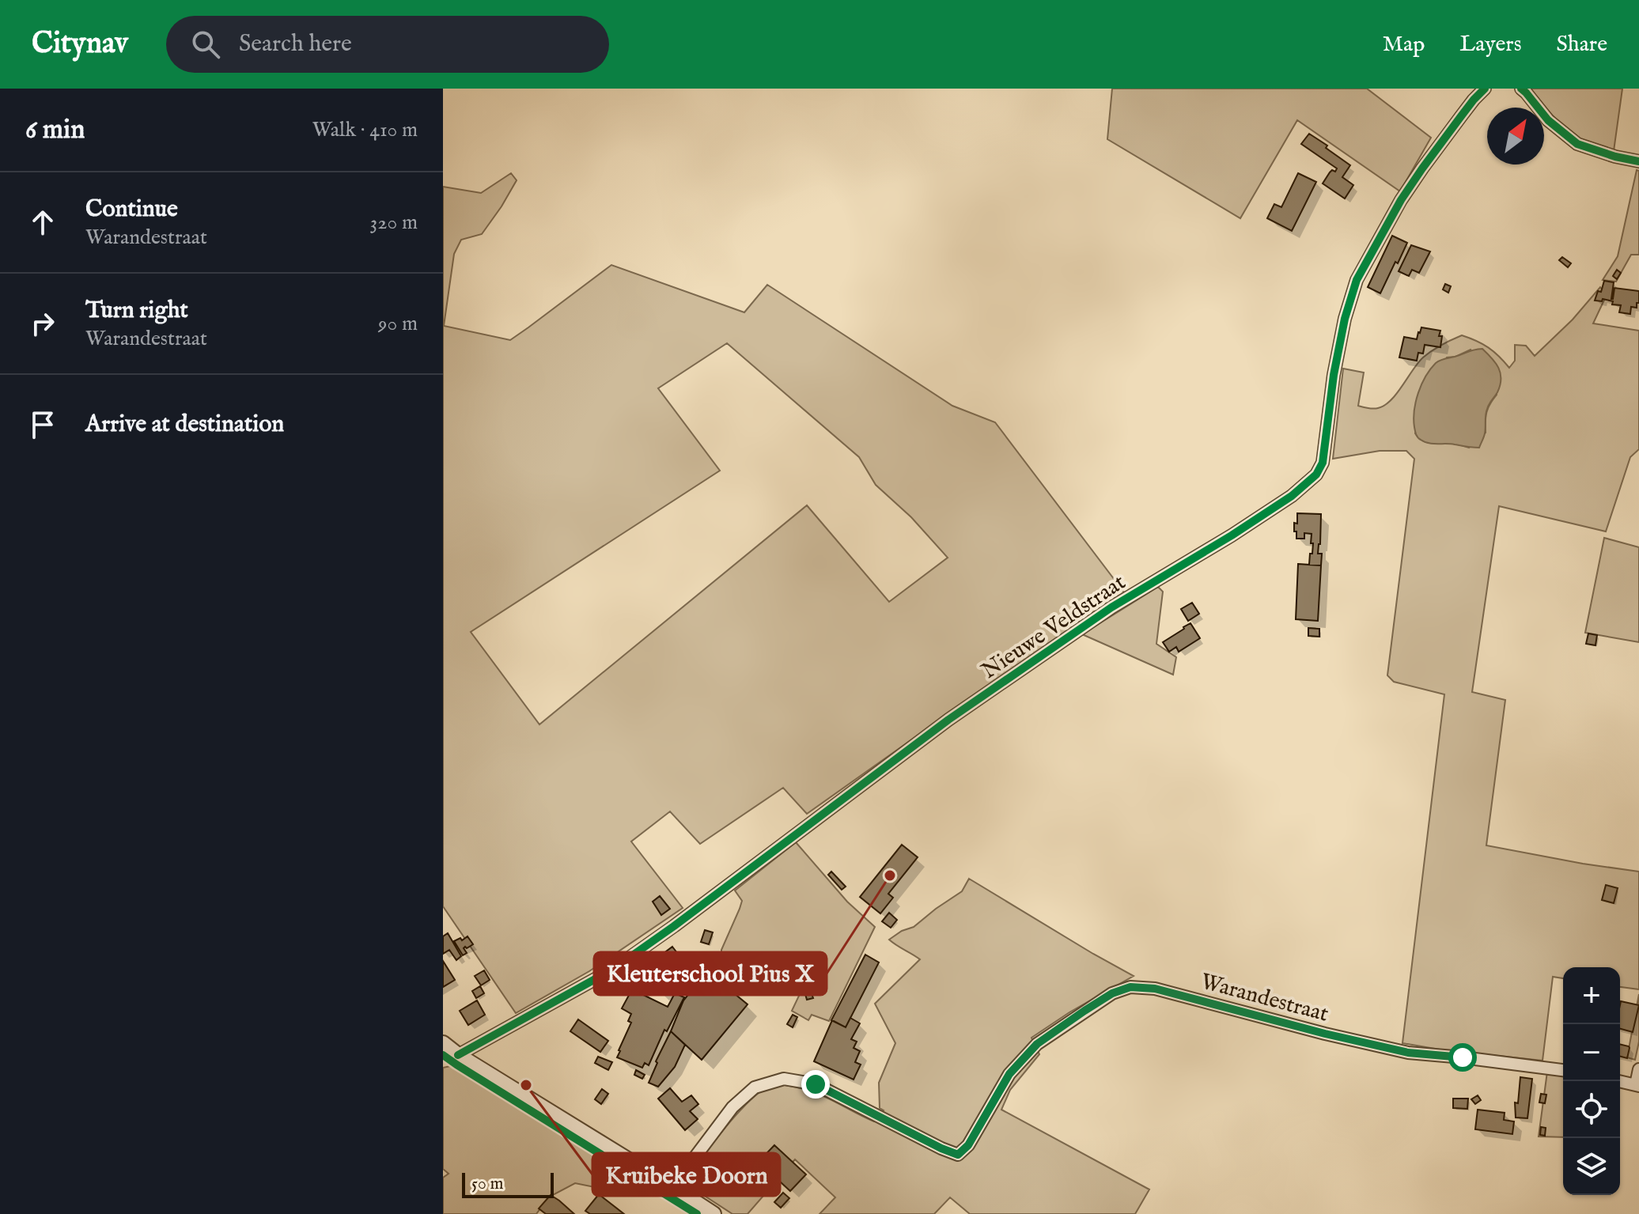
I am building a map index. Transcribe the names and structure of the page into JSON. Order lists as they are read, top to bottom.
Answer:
{
  "streets": {
    "street": ["Nieuwe Veldstraat", "Warandestraat"]
  },
  "places": ["Kleuterschool Pius X", "Kruibeke Doorn"],
  "scale_bar": "50 m",
  "north": "top right",
  "page": {
    "header": "Citynav",
    "search": "Search here",
    "nav": ["Map", "Layers", "Share"],
    "heading": ["6 min", "Walk · 410 m"],
    "list": [
      ["Continue", "Warandestraat", "320 m"],
      ["Turn right", "Warandestraat", "90 m"],
      "Arrive at destination"
    ],
    "map_buttons": ["+", "−"],
    "scale": "50 m"
  }
}
